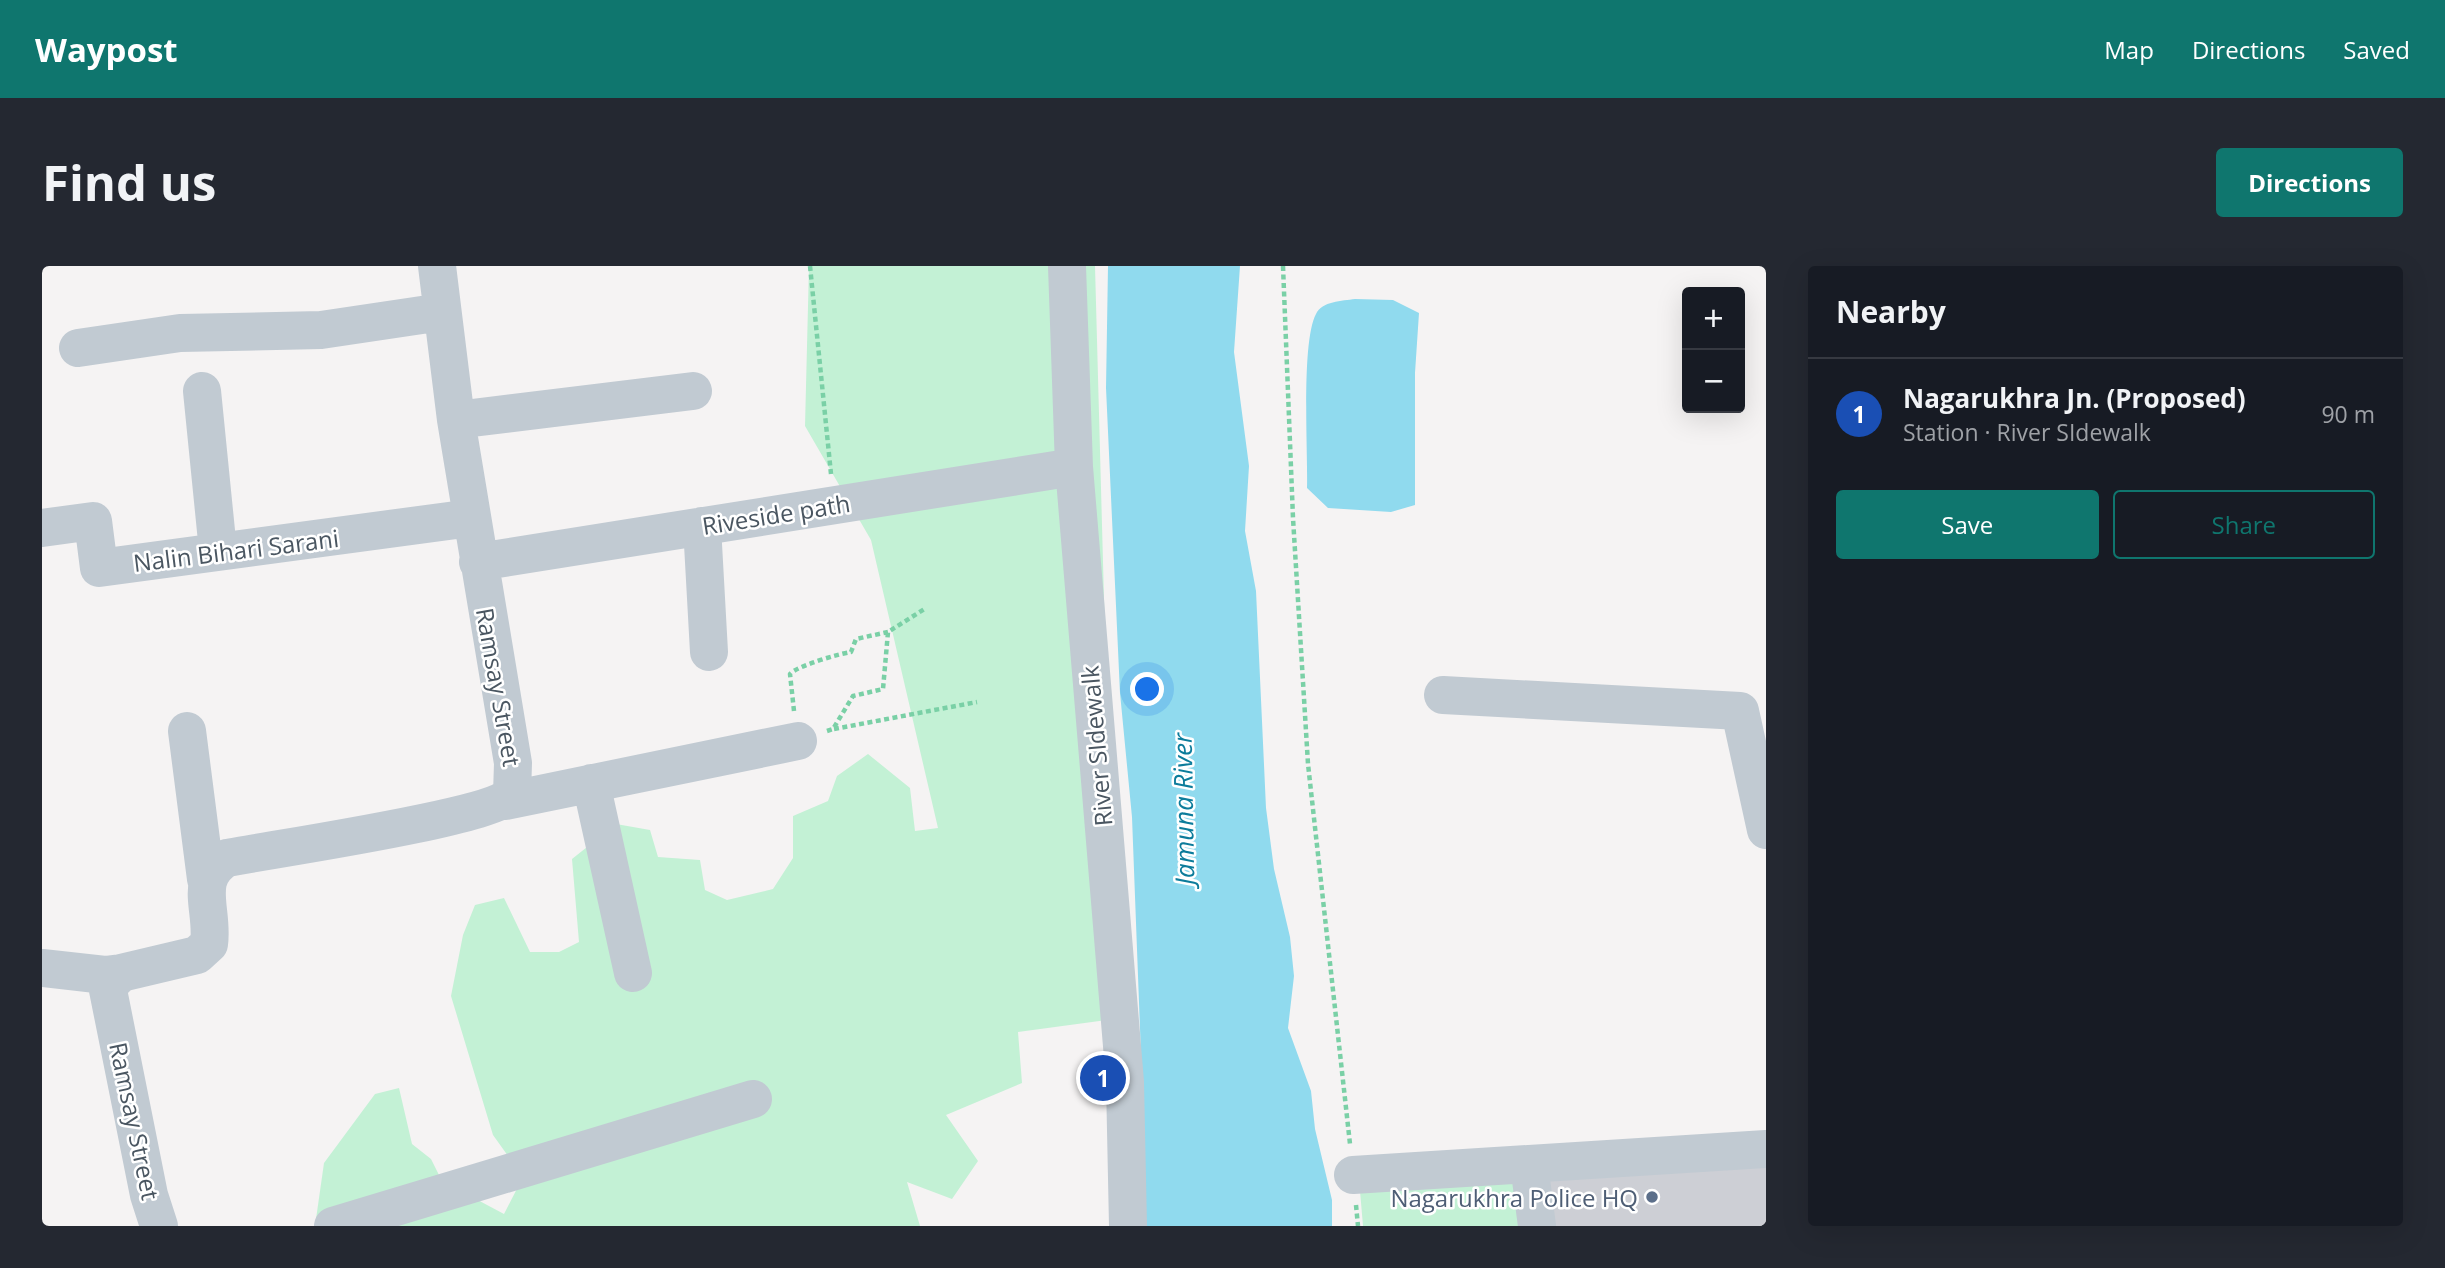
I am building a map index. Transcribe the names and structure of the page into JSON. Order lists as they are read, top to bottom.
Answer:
{
  "streets": {
    "street": [
      "Riveside path",
      "Nalin Bihari Sarani",
      "Ramsay Street",
      "River SIdewalk"
    ]
  },
  "crossings": [
    ["Riveside path", "Ramsay Street"],
    ["Riveside path", "River SIdewalk"],
    ["Nalin Bihari Sarani", "Ramsay Street"]
  ],
  "water": ["Jamuna River"],
  "places": ["Nagarukhra Police HQ"],
  "page": {
    "header": "Waypost",
    "nav": ["Map", "Directions", "Saved"],
    "buttons": [
      "Directions",
      ["Save", "Share"]
    ],
    "title": "Find us",
    "heading": "Nearby",
    "map_buttons": ["+", "−"],
    "list": [
      {
        "mark": "1",
        "name": "Nagarukhra Jn. (Proposed)",
        "note": "Station · River SIdewalk",
        "value": "90 m"
      }
    ],
    "pins": "1"
  }
}
